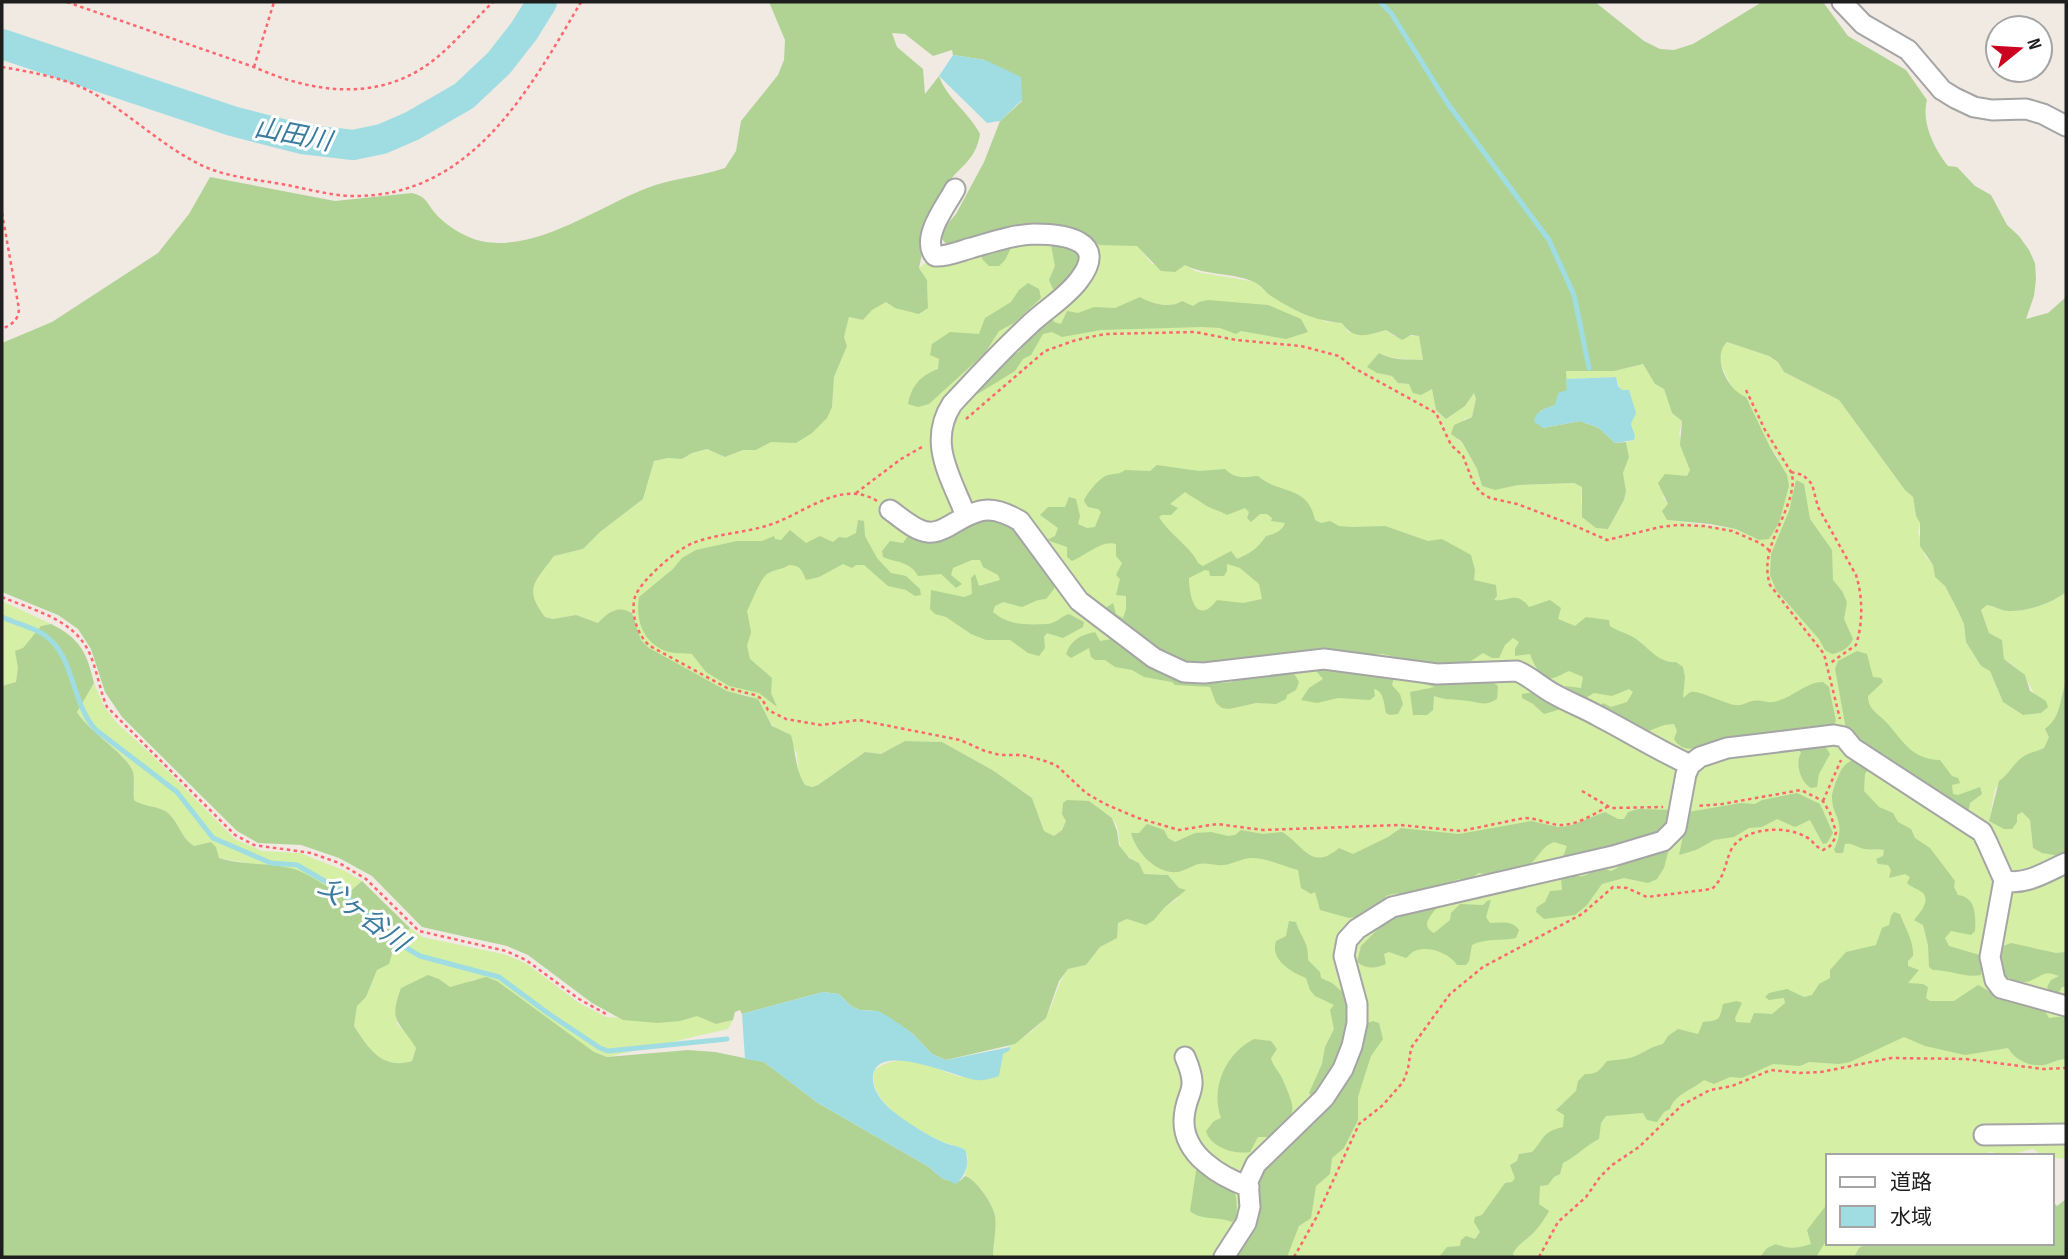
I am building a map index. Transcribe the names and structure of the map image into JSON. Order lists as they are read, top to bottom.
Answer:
{
  "water": ["山田川", "父ヶ谷川"],
  "legend": ["道路", "水域"],
  "north": "right"
}
